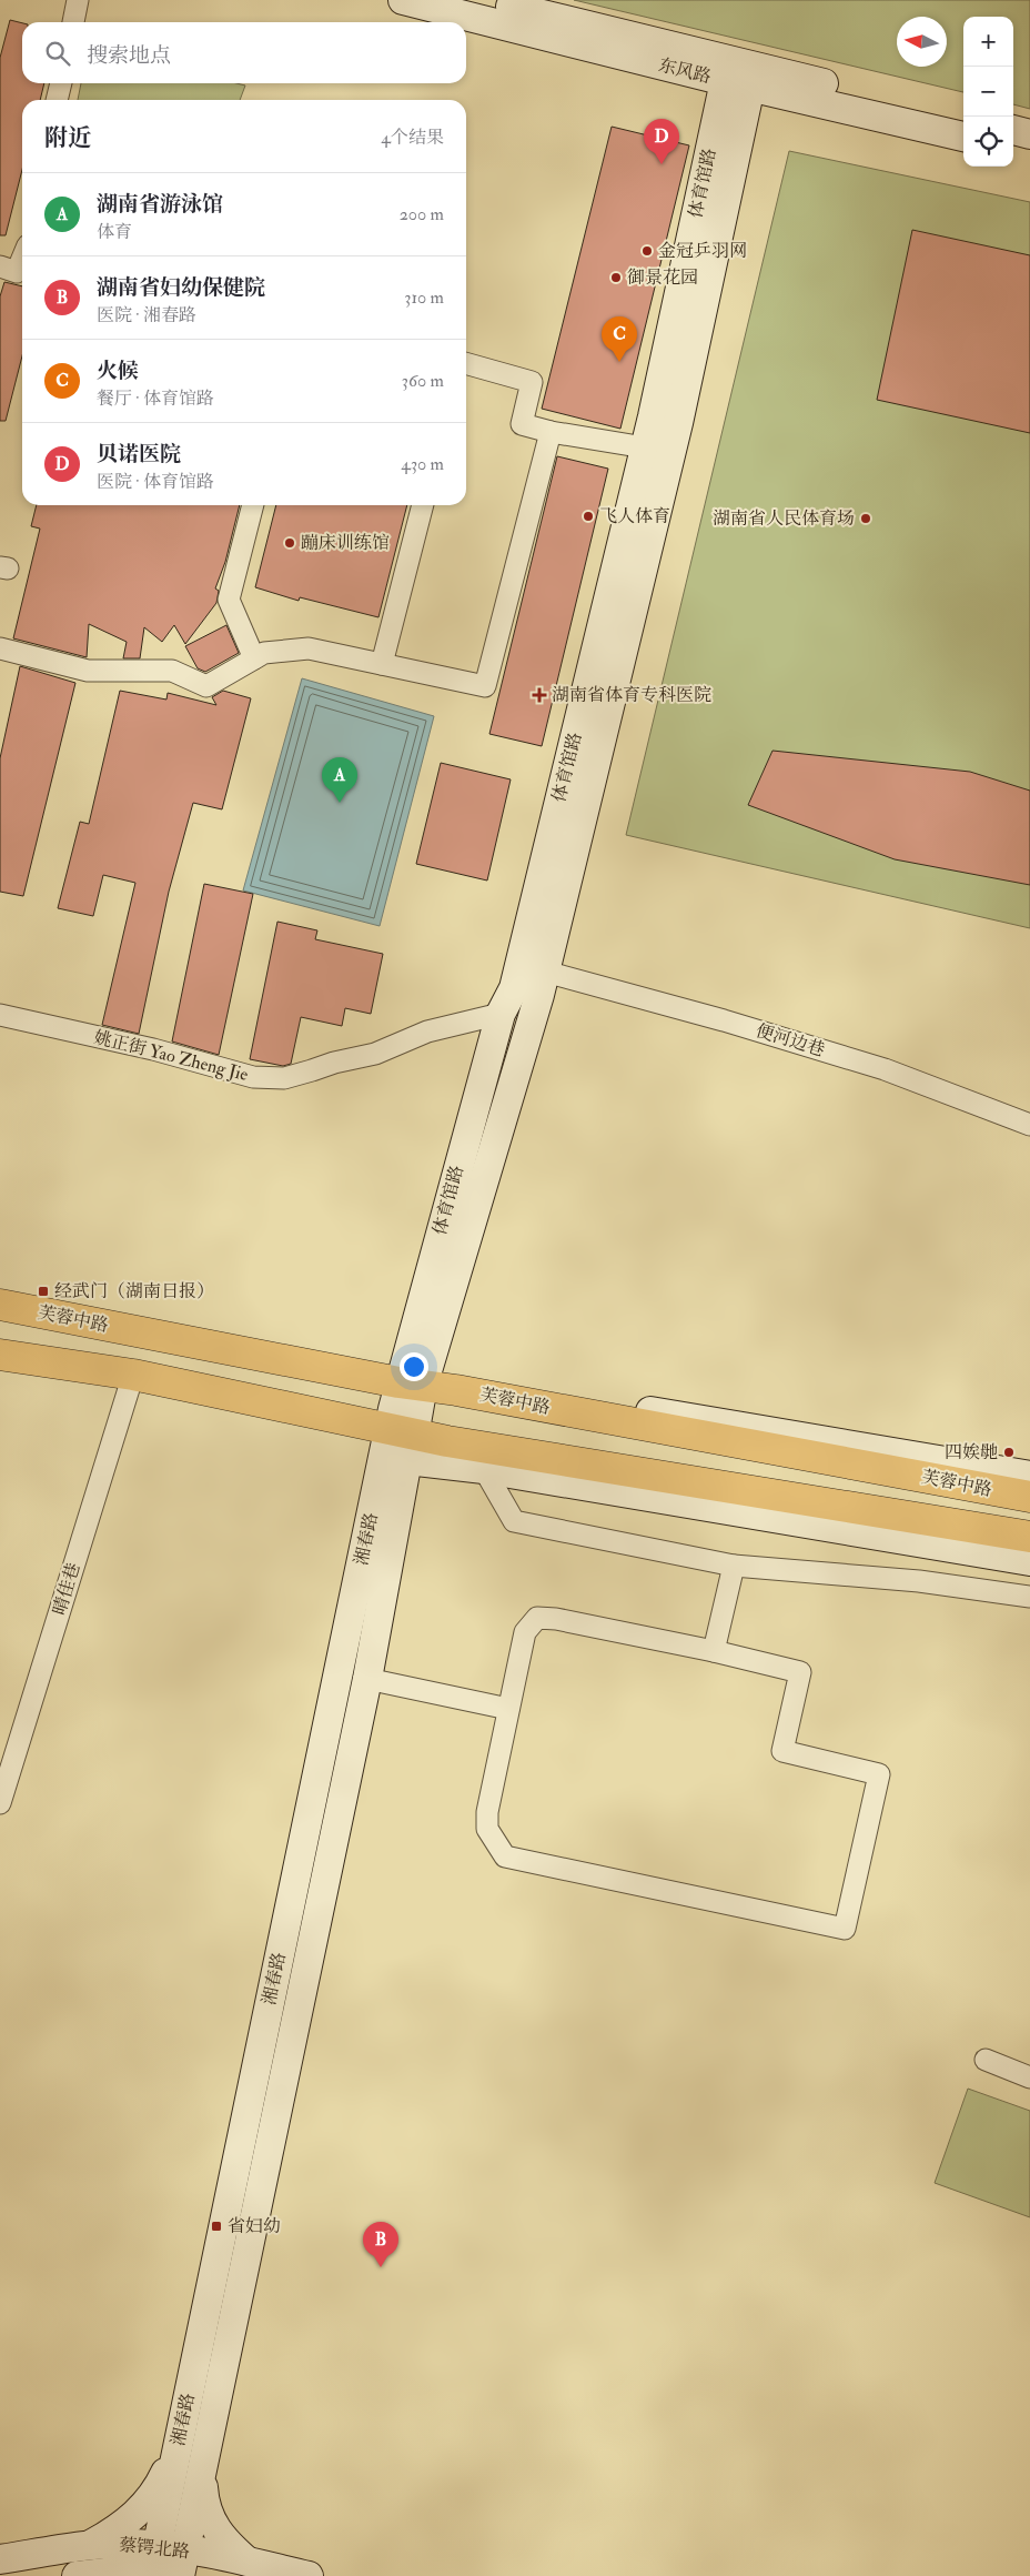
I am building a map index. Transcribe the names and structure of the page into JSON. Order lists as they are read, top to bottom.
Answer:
{
  "streets": {
    "main road": ["芙蓉中路"],
    "street": [
      "东风路",
      "体育馆路",
      "便河边巷",
      "姚正街 Yao Zheng Jie",
      "湘春路",
      "晴佳巷",
      "蔡锷北路"
    ]
  },
  "crossings": [
    ["东风路", "体育馆路"],
    ["体育馆路", "便河边巷"],
    ["体育馆路", "姚正街 Yao Zheng Jie"],
    ["体育馆路", "芙蓉中路"],
    ["体育馆路", "湘春路"],
    ["芙蓉中路", "湘春路"],
    ["湘春路", "蔡锷北路"]
  ],
  "places": {
    "other": [
      "金冠乒羽网",
      "御景花园",
      "飞人体育",
      "湖南省人民体育场",
      "蹦床训练馆",
      "四娭毑"
    ],
    "health": ["湖南省体育专科医院"],
    "transit": ["经武门（湖南日报）", "省妇幼"]
  },
  "north": "left",
  "page": {
    "map_buttons": ["+", "−"],
    "search": "搜索地点",
    "heading": ["附近", "4个结果"],
    "pins": [
      "D",
      "C",
      "A",
      "B"
    ],
    "list": [
      {
        "mark": "A",
        "name": "湖南省游泳馆",
        "note": "体育",
        "value": "200 m"
      },
      {
        "mark": "B",
        "name": "湖南省妇幼保健院",
        "note": "医院 · 湘春路",
        "value": "310 m"
      },
      {
        "mark": "C",
        "name": "火候",
        "note": "餐厅 · 体育馆路",
        "value": "360 m"
      },
      {
        "mark": "D",
        "name": "贝诺医院",
        "note": "医院 · 体育馆路",
        "value": "430 m"
      }
    ]
  }
}
